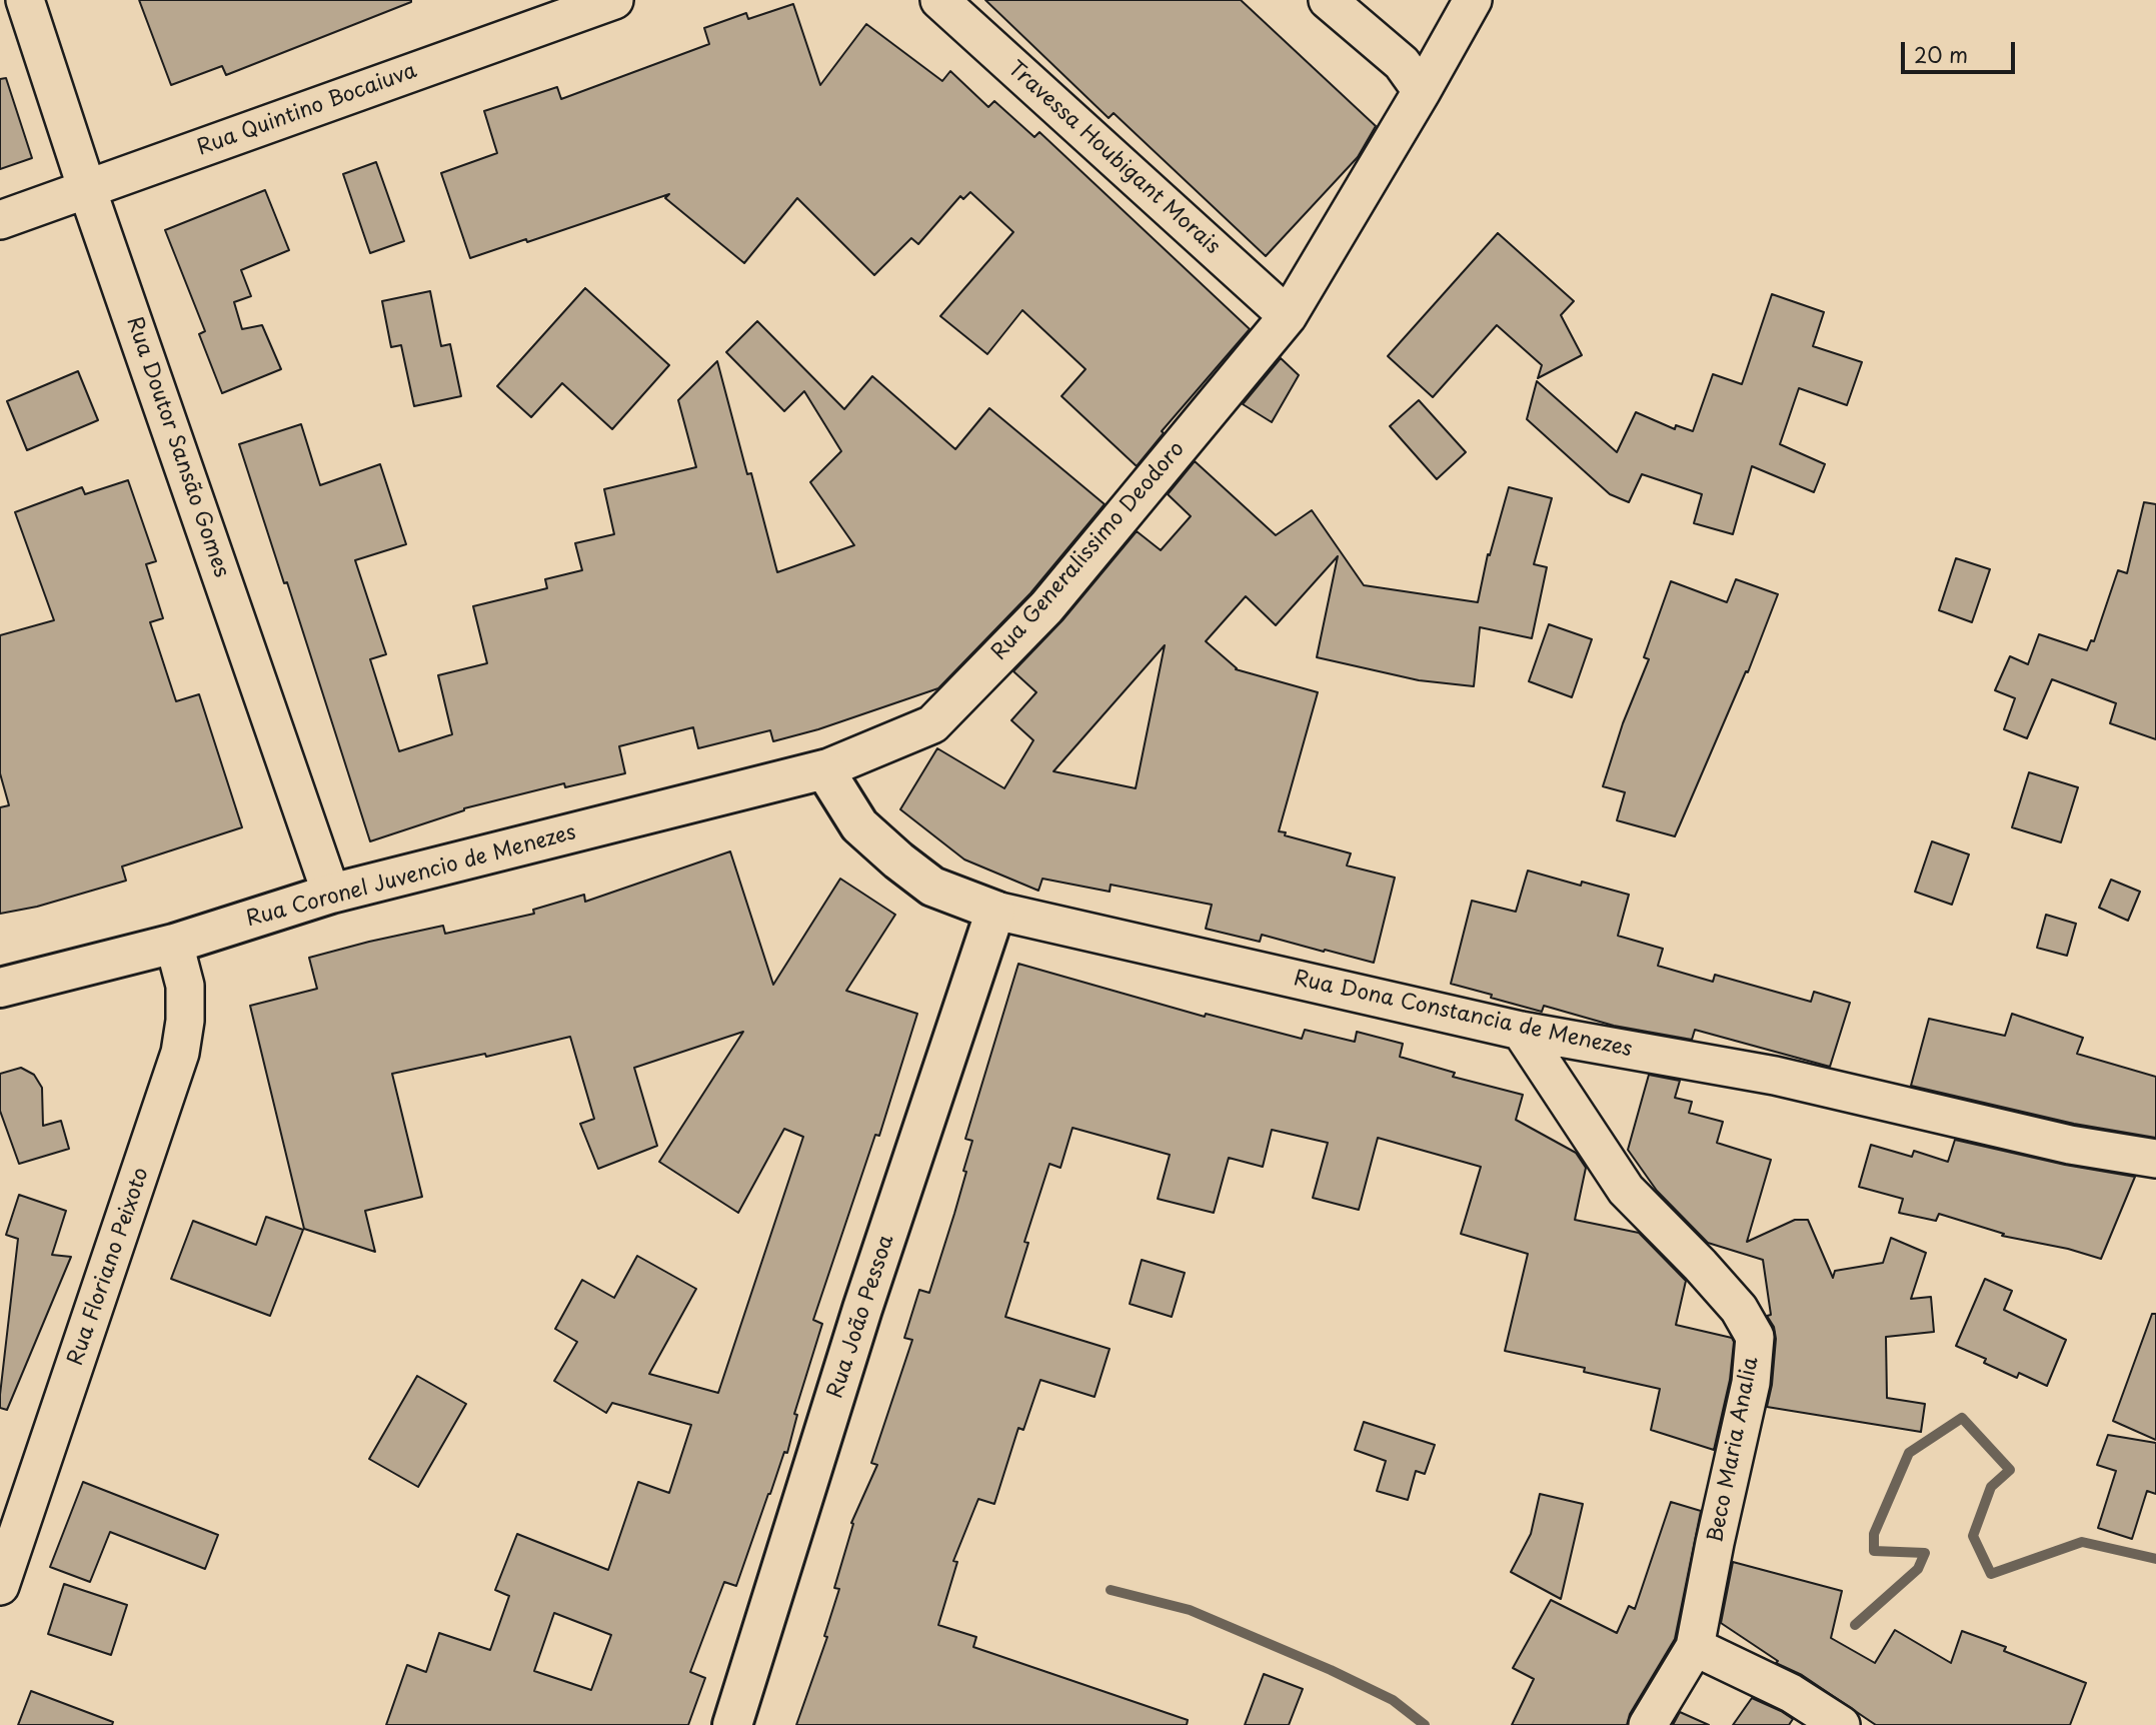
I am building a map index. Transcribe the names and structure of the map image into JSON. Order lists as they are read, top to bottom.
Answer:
{
  "streets": {
    "street": [
      "Rua Quintino Bocaiuva",
      "Travessa Houbigant Morais",
      "Rua Doutor Sansão Gomes",
      "Rua Generalissimo Deodoro",
      "Rua Coronel Juvencio de Menezes",
      "Rua Dona Constancia de Menezes",
      "Rua Floriano Peixoto",
      "Rua João Pessoa",
      "Beco Maria Analia"
    ]
  },
  "crossings": [
    ["Rua Quintino Bocaiuva", "Rua Doutor Sansão Gomes"],
    ["Travessa Houbigant Morais", "Rua Generalissimo Deodoro"],
    ["Rua Doutor Sansão Gomes", "Rua Coronel Juvencio de Menezes"],
    ["Rua Generalissimo Deodoro", "Rua Coronel Juvencio de Menezes"],
    ["Rua Generalissimo Deodoro", "Rua Dona Constancia de Menezes"],
    ["Rua Coronel Juvencio de Menezes", "Rua Dona Constancia de Menezes"],
    ["Rua Coronel Juvencio de Menezes", "Rua Floriano Peixoto"],
    ["Rua Dona Constancia de Menezes", "Rua João Pessoa"],
    ["Rua Dona Constancia de Menezes", "Beco Maria Analia"]
  ],
  "scale_bar": "20 m"
}
